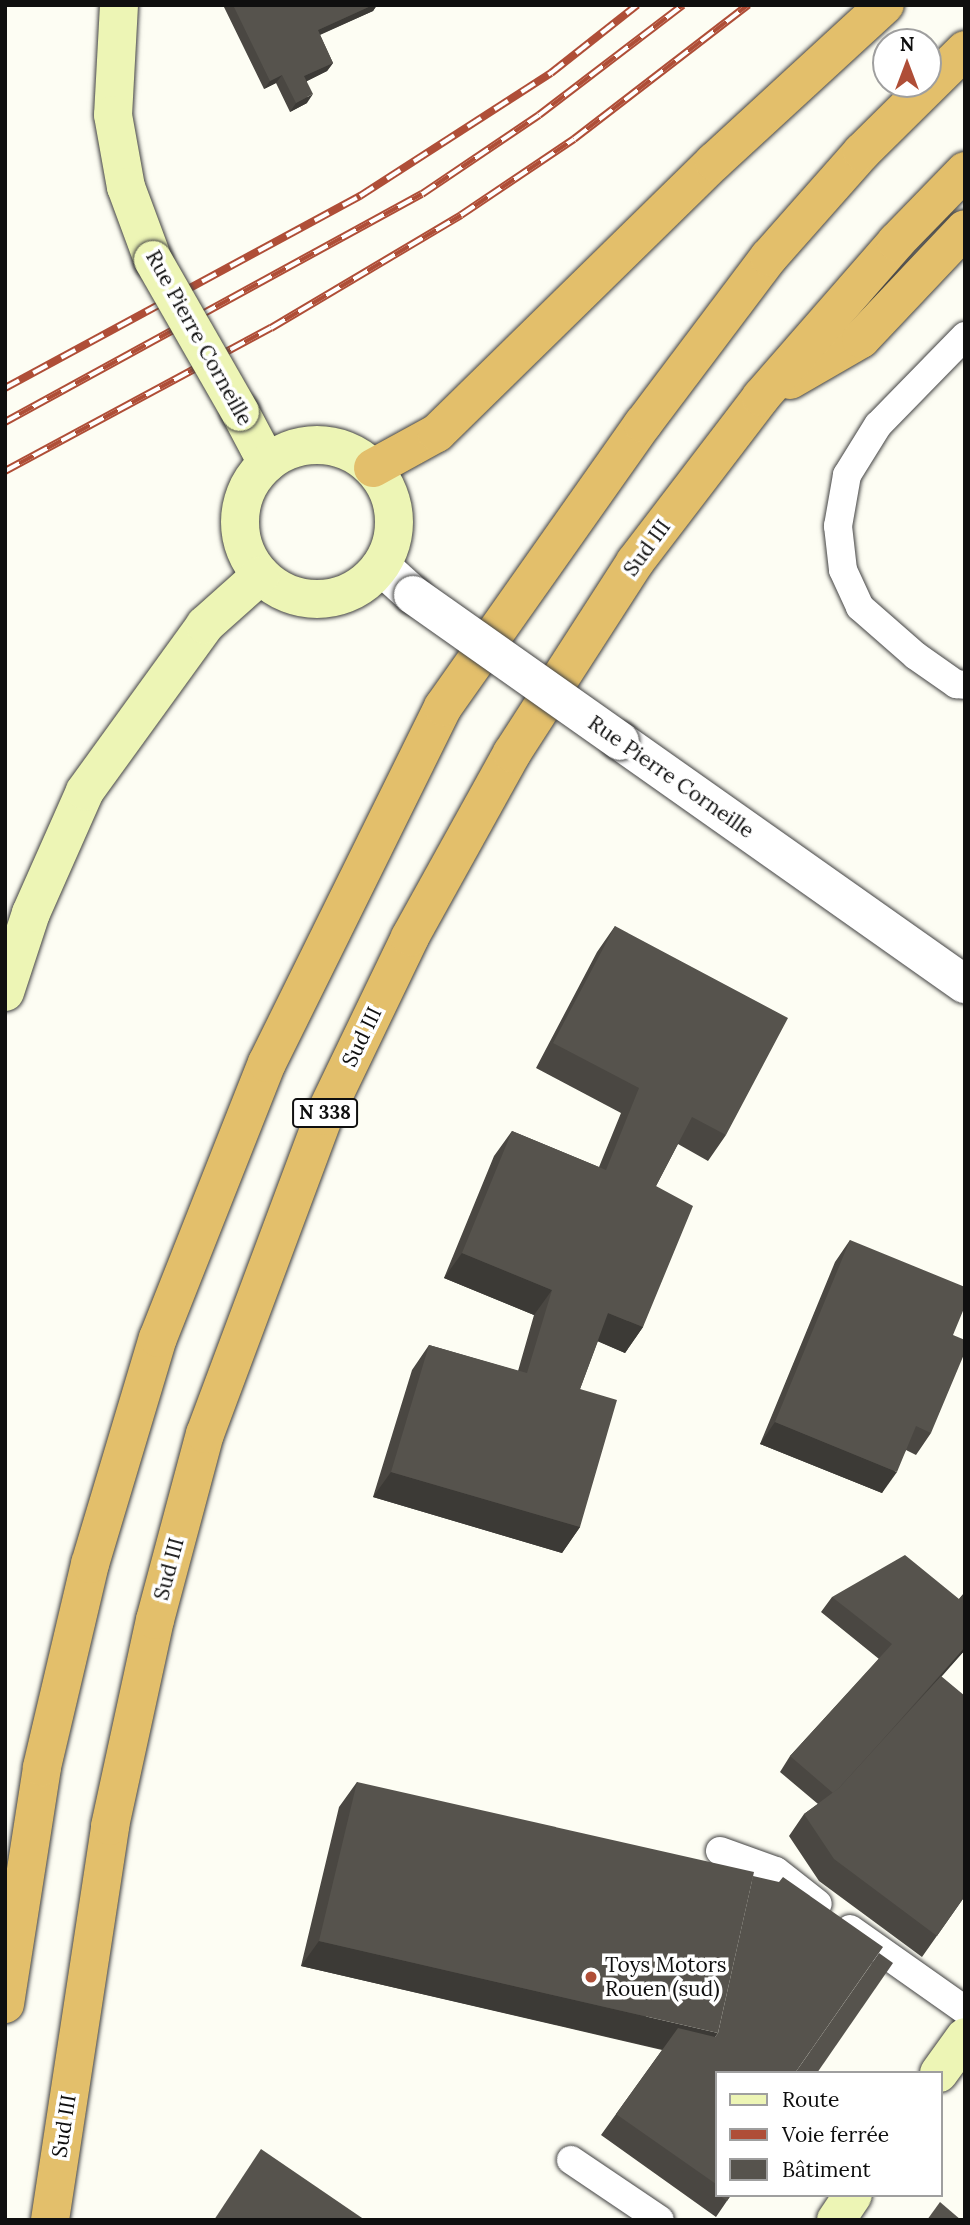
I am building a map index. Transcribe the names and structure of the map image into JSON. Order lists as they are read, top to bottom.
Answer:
{
  "streets": {
    "highway": ["Sud III", "N 338"],
    "street": ["Rue Pierre Corneille"]
  },
  "places": ["Toys Motors Rouen (sud)"],
  "legend": ["Route", "Voie ferrée", "Bâtiment"],
  "north": "top"
}
